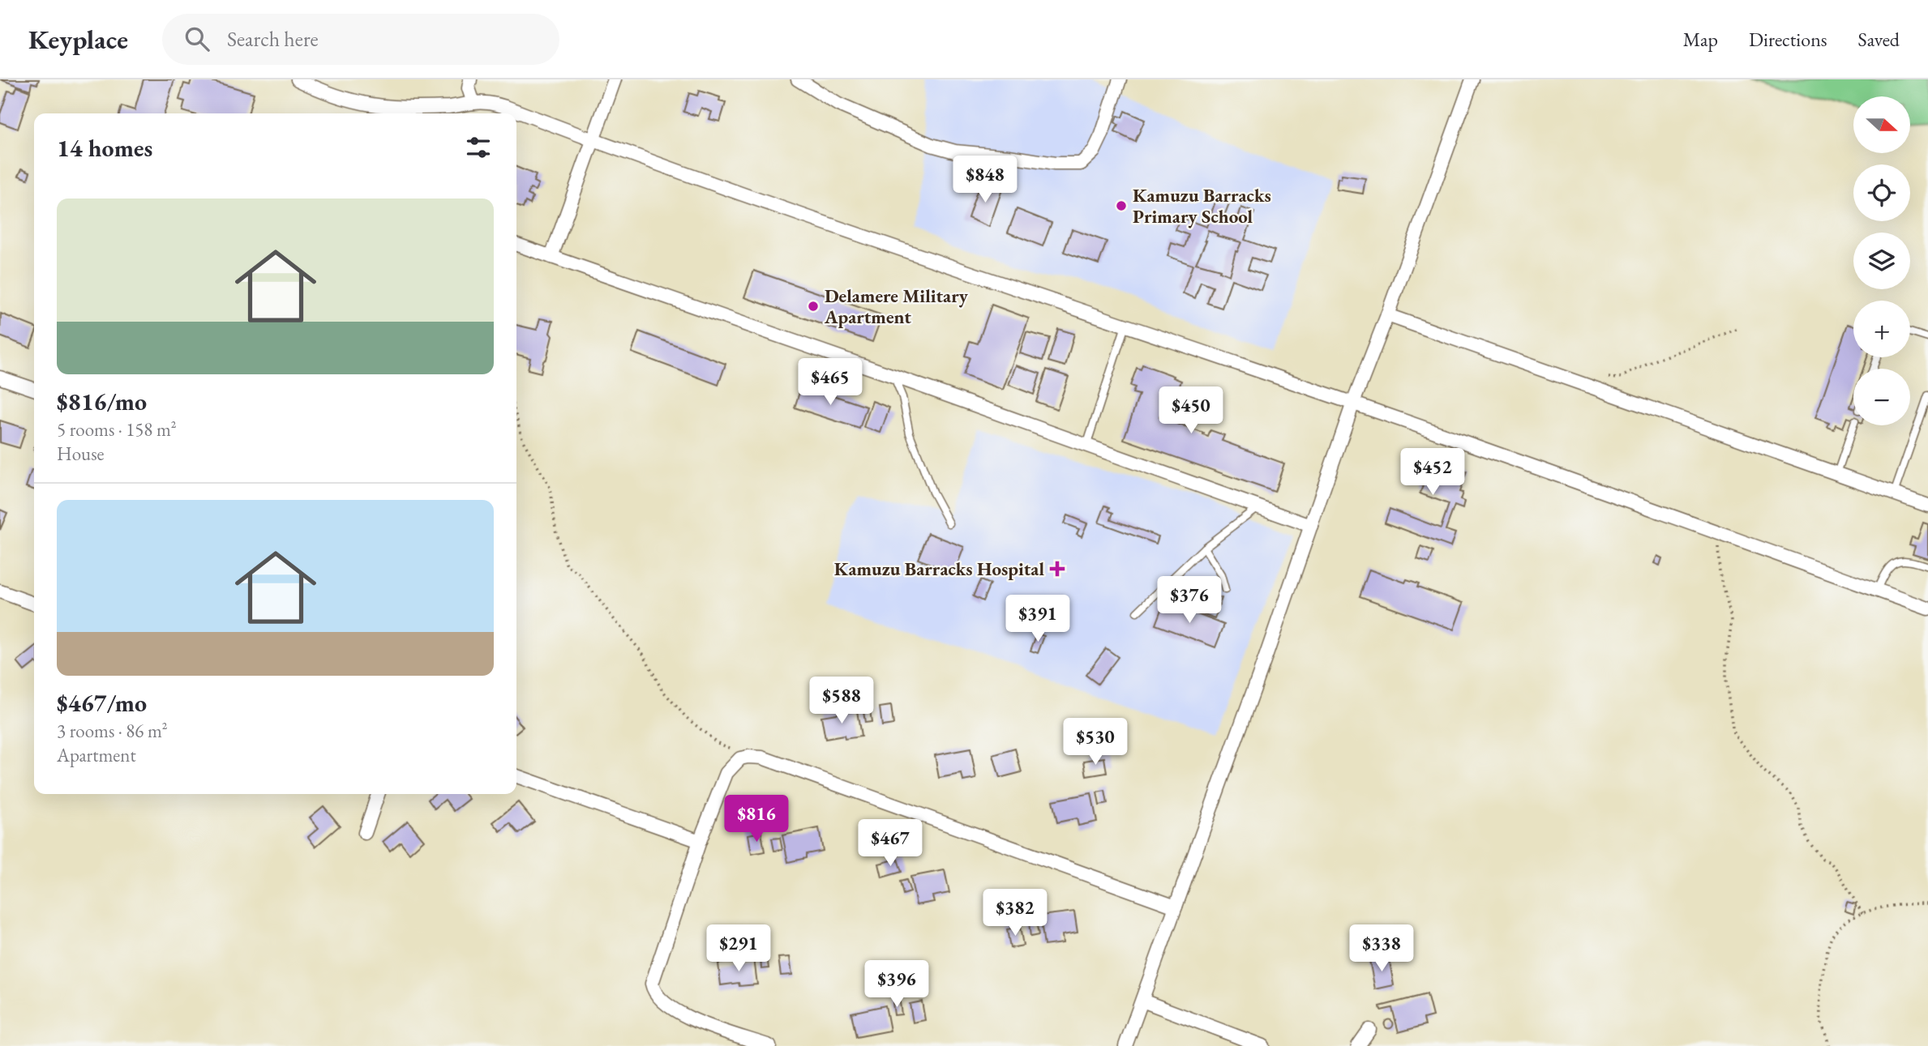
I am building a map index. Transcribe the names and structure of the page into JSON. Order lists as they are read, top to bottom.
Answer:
{
  "places": {
    "other": ["Kamuzu Barracks Primary School", "Delamere Military Apartment"],
    "health": ["Kamuzu Barracks Hospital"]
  },
  "north": "right",
  "page": {
    "header": "Keyplace",
    "search": "Search here",
    "nav": ["Map", "Directions", "Saved"],
    "map_buttons": ["+", "−"],
    "heading": "14 homes",
    "price": [
      "$848",
      "$465",
      "$450",
      "$452",
      "$376",
      "$391",
      "$588",
      "$530",
      "$816",
      "$467",
      "$382",
      "$291",
      "$338",
      "$396"
    ],
    "list": [
      {
        "name": "$816/mo",
        "note": "5 rooms · 158 m² · House"
      },
      {
        "name": "$467/mo",
        "note": "3 rooms · 86 m² · Apartment"
      }
    ]
  }
}
